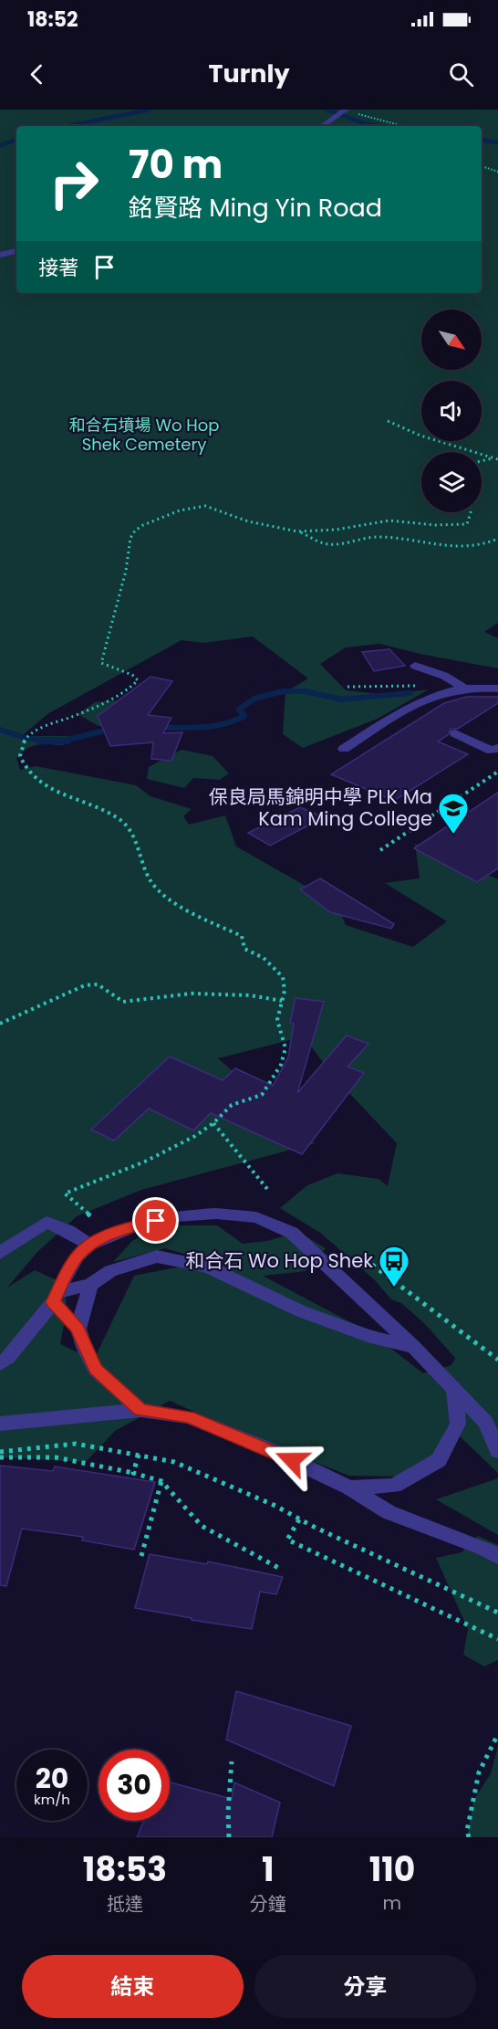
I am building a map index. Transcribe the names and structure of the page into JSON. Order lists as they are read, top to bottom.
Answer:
{
  "parks": ["和合石墳場 Wo Hop Shek Cemetery"],
  "places": {
    "school or university": ["保良局馬錦明中學 PLK Ma Kam Ming College"],
    "bus stop": ["和合石 Wo Hop Shek"]
  },
  "north": "bottom right",
  "page": {
    "status": "18:52",
    "header": "Turnly",
    "turn": ["70 m", "銘賢路 Ming Yin Road"],
    "then": "接著",
    "speed": "20 km/h",
    "limit": "30",
    "eta": [
      "18:53",
      "抵達",
      "1",
      "分鐘",
      "110",
      "m"
    ],
    "buttons": ["結束", "分享"]
  }
}
